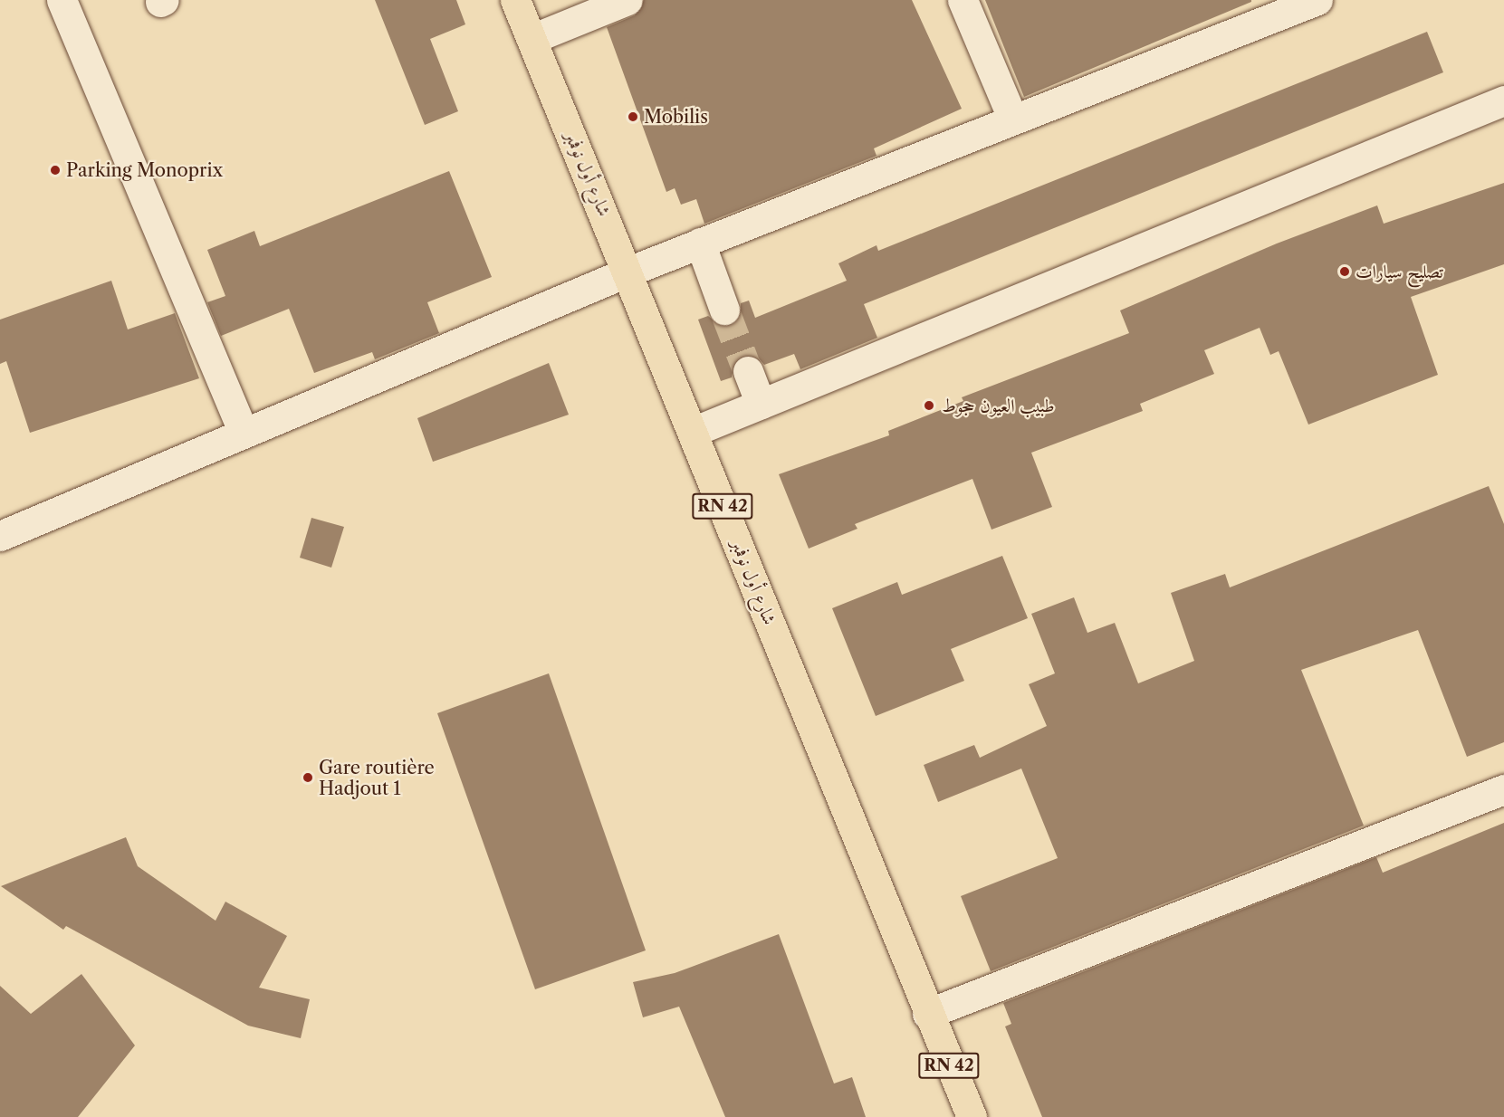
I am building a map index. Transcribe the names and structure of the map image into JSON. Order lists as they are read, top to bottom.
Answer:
{
  "streets": {
    "main road": ["شارع أول نوفمبر", "RN 42"]
  },
  "crossings": [
    ["شارع أول نوفمبر", "RN 42"]
  ],
  "places": [
    "Mobilis",
    "Parking Monoprix",
    "تصليح سيارات",
    "طبيب العيون حجوط",
    "Gare routière Hadjout 1"
  ]
}
